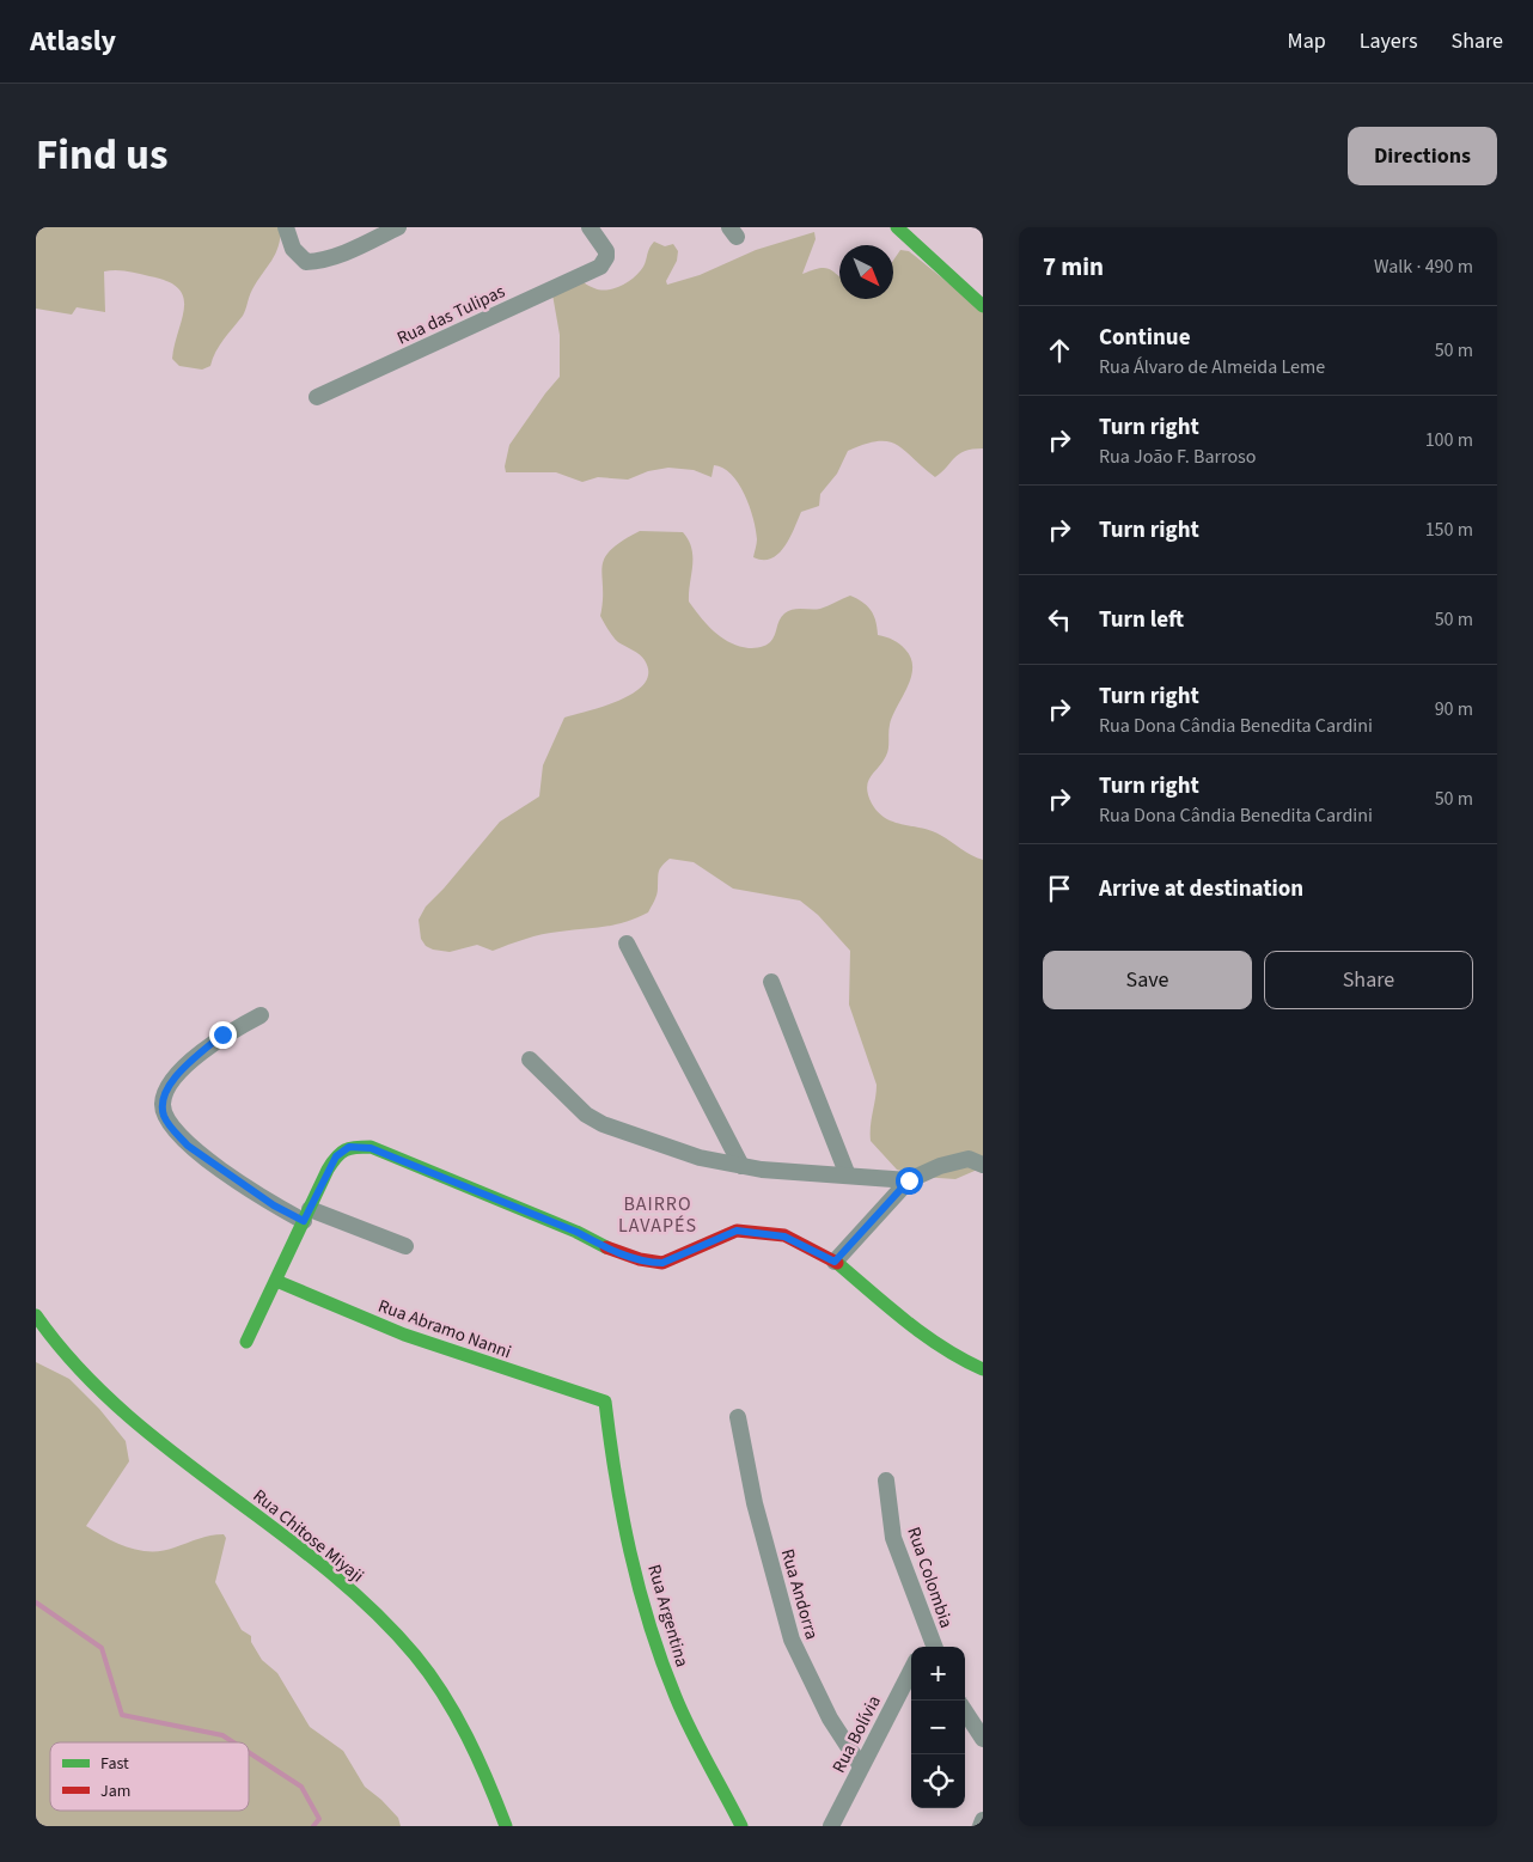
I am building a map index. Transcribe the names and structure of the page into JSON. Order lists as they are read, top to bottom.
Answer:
{
  "streets": {
    "street": [
      "Rua das Tulipas",
      "Rua Abramo Nanni",
      "Rua Chitose Miyaji",
      "Rua Colombia",
      "Rua Andorra",
      "Rua Argentina",
      "Rua Bolívia"
    ]
  },
  "crossings": [
    ["Rua Abramo Nanni", "Rua Argentina"],
    ["Rua Andorra", "Rua Bolívia"]
  ],
  "districts": ["BAIRRO LAVAPÉS"],
  "legend": ["Fast", "Jam"],
  "north": "bottom right",
  "page": {
    "header": "Atlasly",
    "nav": ["Map", "Layers", "Share"],
    "title": "Find us",
    "buttons": [
      "Directions",
      ["Save", "Share"]
    ],
    "heading": ["7 min", "Walk · 490 m"],
    "list": [
      ["Continue", "Rua Álvaro de Almeida Leme", "50 m"],
      ["Turn right", "Rua João F. Barroso", "100 m"],
      ["Turn right", "150 m"],
      ["Turn left", "50 m"],
      ["Turn right", "Rua Dona Cândia Benedita Cardini", "90 m"],
      ["Turn right", "Rua Dona Cândia Benedita Cardini", "50 m"],
      "Arrive at destination"
    ],
    "map_buttons": ["+", "−"]
  }
}
